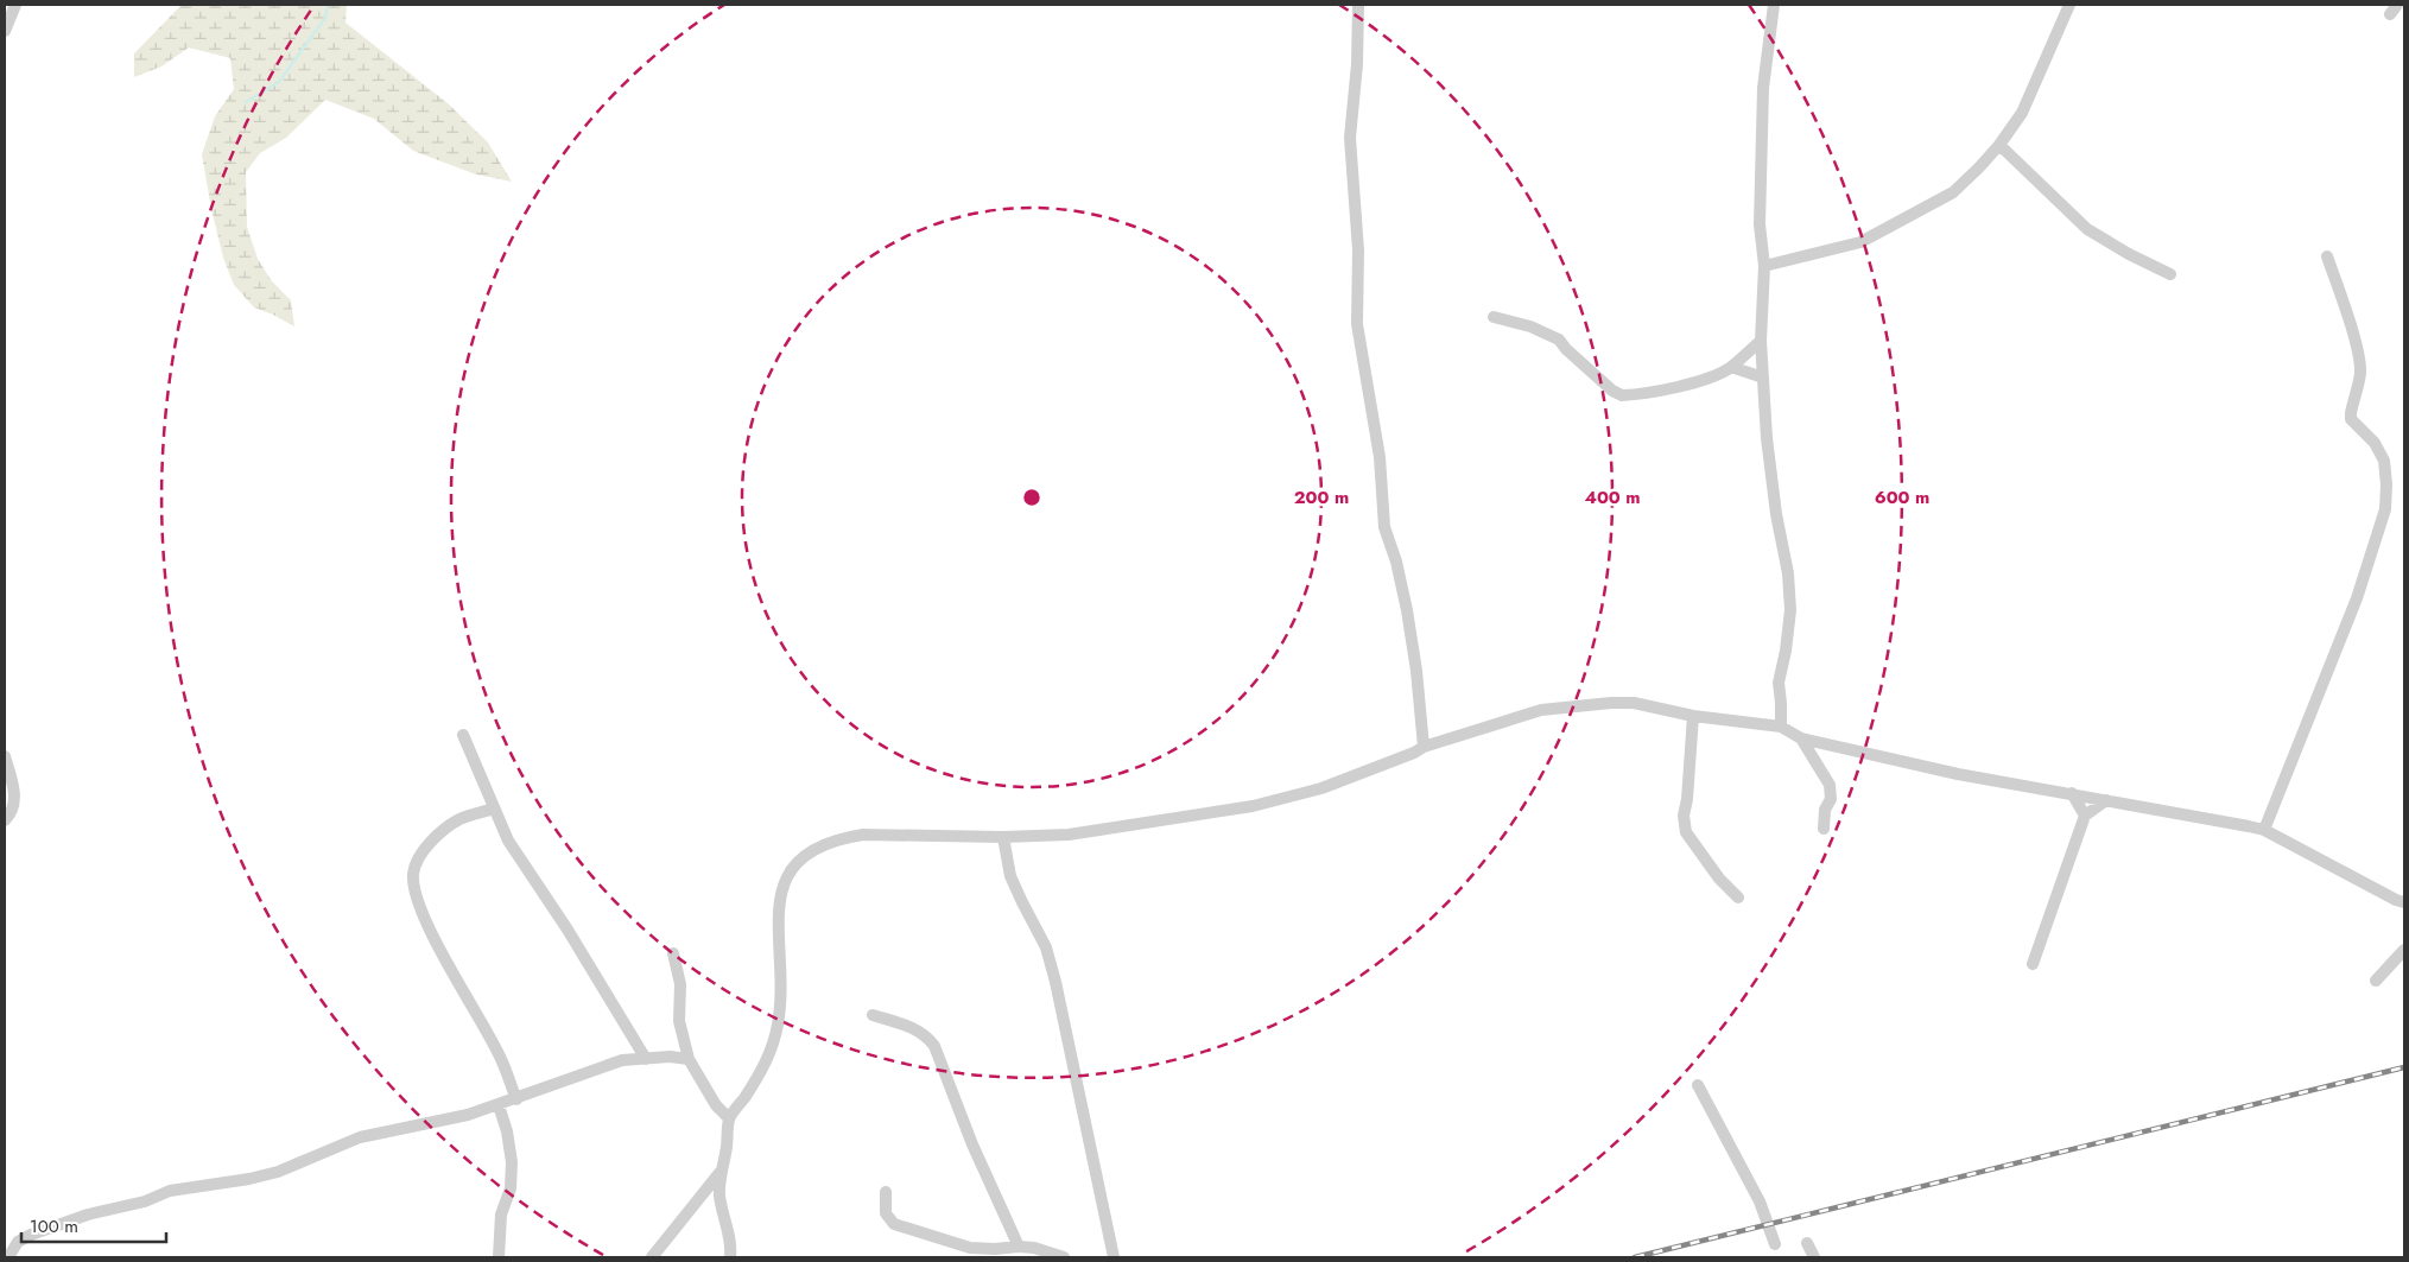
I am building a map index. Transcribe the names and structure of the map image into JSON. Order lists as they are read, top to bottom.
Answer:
{
  "scale_bar": "100 m",
  "rings": ["200 m", "400 m", "600 m"]
}
